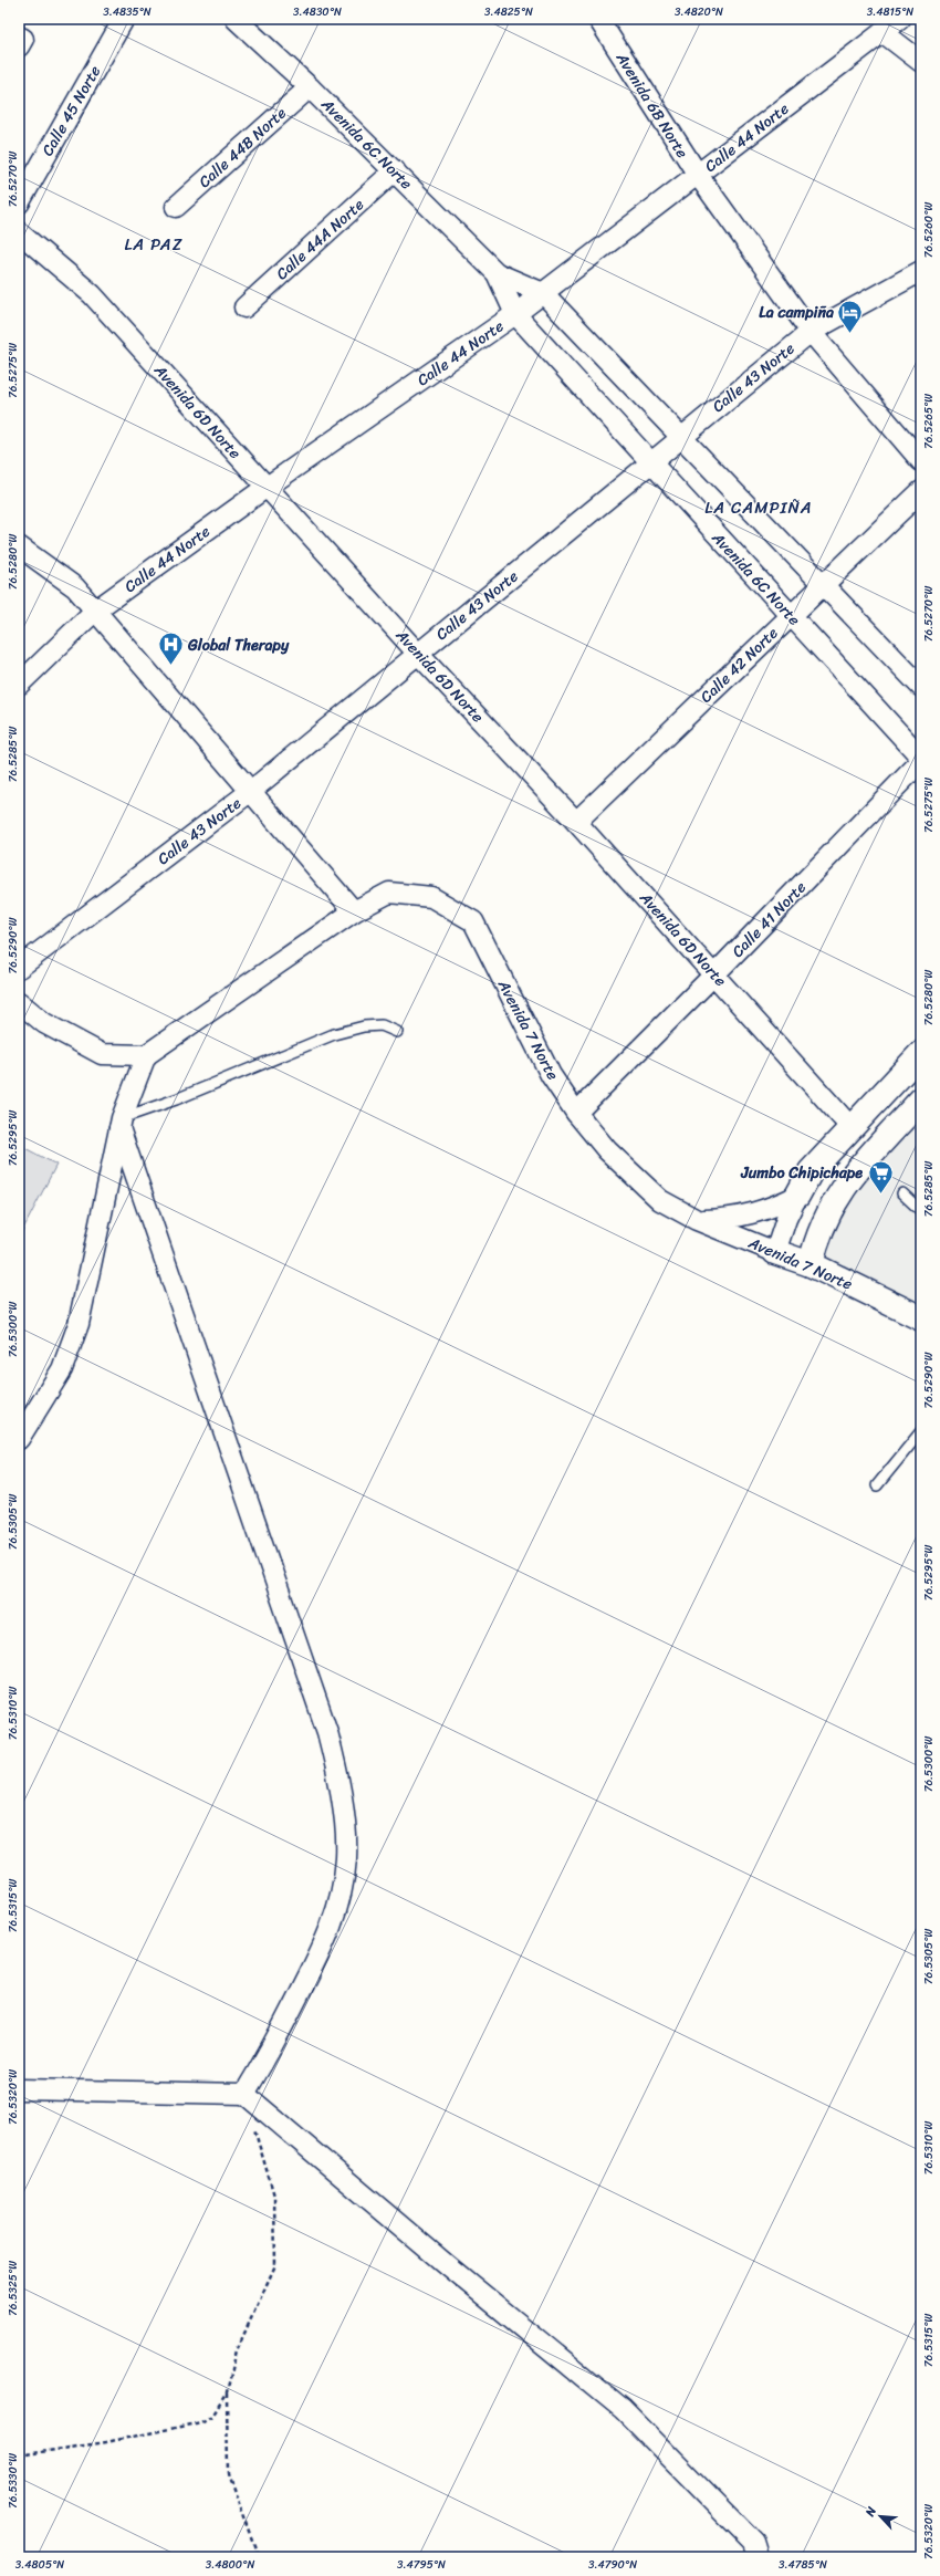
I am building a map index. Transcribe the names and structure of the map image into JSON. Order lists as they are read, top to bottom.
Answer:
{
  "streets": {
    "street": [
      "Avenida 6B Norte",
      "Calle 45 Norte",
      "Calle 44 Norte",
      "Avenida 6C Norte",
      "Calle 44B Norte",
      "Calle 44A Norte",
      "Calle 43 Norte",
      "Avenida 6D Norte",
      "Calle 42 Norte",
      "Calle 41 Norte",
      "Avenida 7 Norte"
    ]
  },
  "crossings": [
    ["Avenida 6B Norte", "Calle 44 Norte"],
    ["Avenida 6B Norte", "Calle 43 Norte"],
    ["Calle 44 Norte", "Avenida 6C Norte"],
    ["Calle 44 Norte", "Avenida 6D Norte"],
    ["Avenida 6C Norte", "Calle 44B Norte"],
    ["Avenida 6C Norte", "Calle 44A Norte"],
    ["Avenida 6C Norte", "Calle 43 Norte"],
    ["Avenida 6C Norte", "Calle 42 Norte"],
    ["Calle 43 Norte", "Avenida 6D Norte"],
    ["Avenida 6D Norte", "Calle 42 Norte"],
    ["Avenida 6D Norte", "Calle 41 Norte"],
    ["Calle 41 Norte", "Avenida 7 Norte"]
  ],
  "districts": ["LA PAZ", "LA CAMPIÑA"],
  "places": {
    "hotel": ["La campiña"],
    "hospital": ["Global Therapy"],
    "supermarket": ["Jumbo Chipichape"]
  },
  "north": "top left",
  "coordinates": [
    "3.4835°N",
    "3.4830°N",
    "3.4825°N",
    "3.4820°N",
    "3.4815°N",
    "76.5270°W",
    "76.5260°W",
    "76.5275°W",
    "76.5265°W",
    "76.5280°W",
    "76.5285°W",
    "76.5290°W",
    "76.5295°W",
    "76.5300°W",
    "76.5305°W",
    "76.5310°W",
    "76.5315°W",
    "76.5320°W",
    "76.5325°W",
    "76.5330°W",
    "3.4805°N",
    "3.4800°N",
    "3.4795°N",
    "3.4790°N",
    "3.4785°N"
  ]
}
